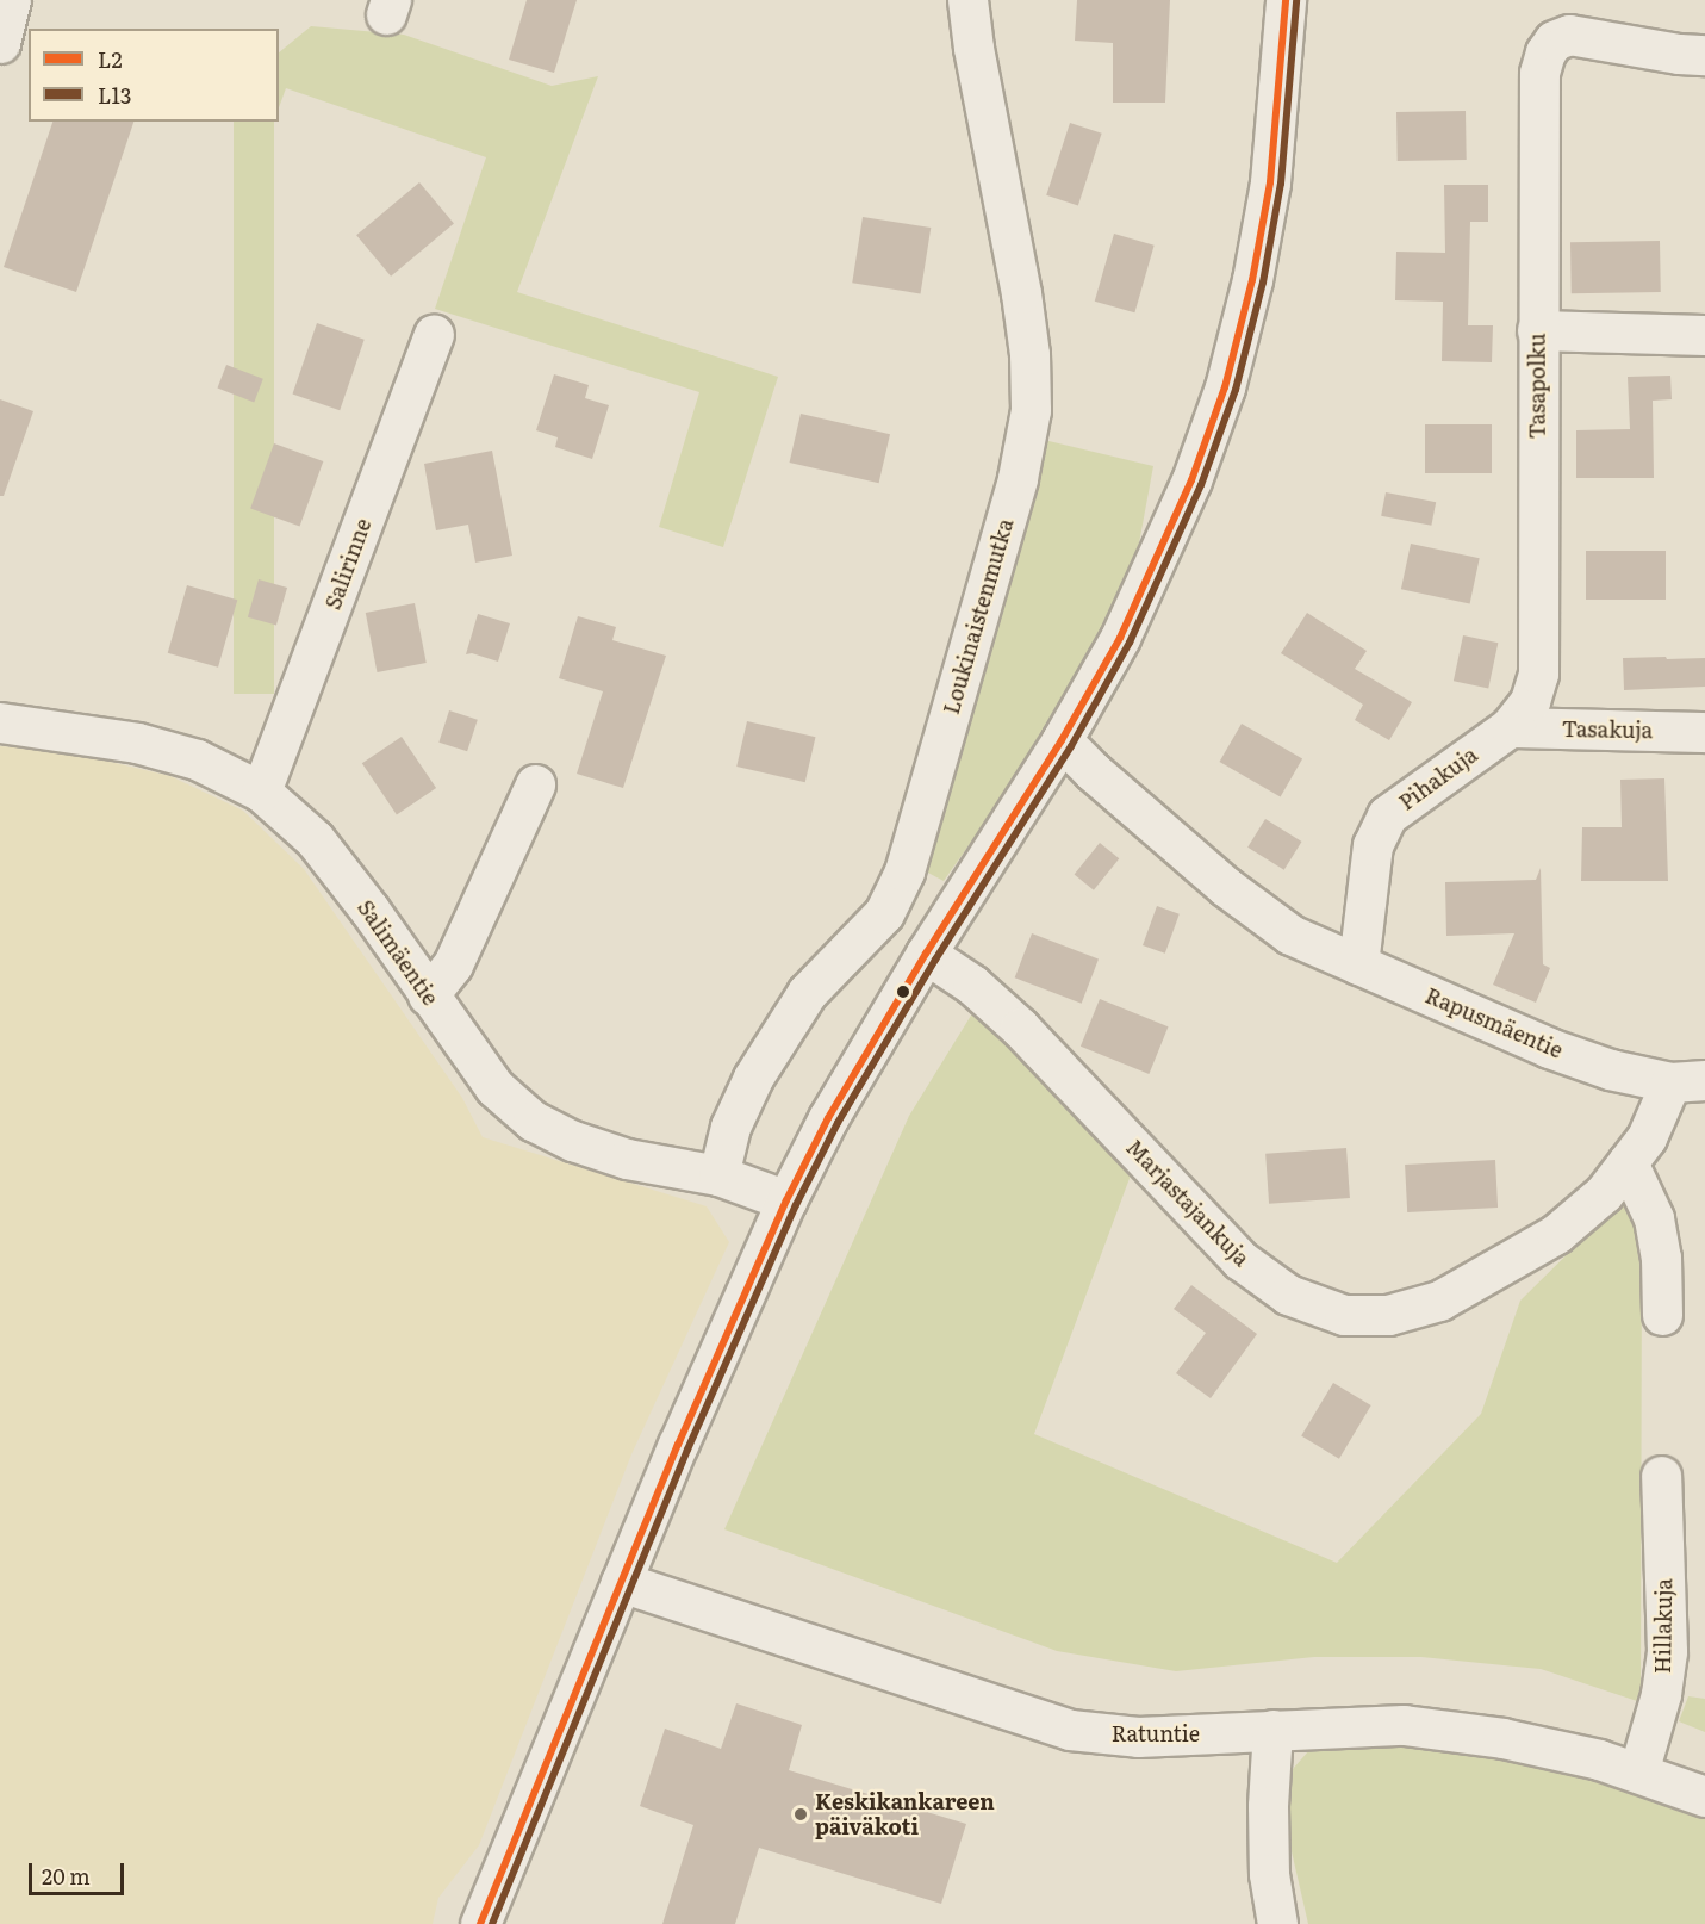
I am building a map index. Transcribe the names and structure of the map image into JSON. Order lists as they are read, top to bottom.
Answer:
{
  "streets": {
    "street": [
      "Tasapolku",
      "Salirinne",
      "Loukinaistenmutka",
      "Tasakuja",
      "Pihakuja",
      "Salimäentie",
      "Rapusmäentie",
      "Marjastajankuja",
      "Hillakuja",
      "Ratuntie"
    ]
  },
  "crossings": [
    ["Tasapolku", "Tasakuja"],
    ["Tasapolku", "Pihakuja"],
    ["Salirinne", "Salimäentie"],
    ["Loukinaistenmutka", "Salimäentie"],
    ["Tasakuja", "Pihakuja"],
    ["Pihakuja", "Rapusmäentie"],
    ["Rapusmäentie", "Marjastajankuja"],
    ["Hillakuja", "Ratuntie"]
  ],
  "places": ["Keskikankareen päiväkoti"],
  "lines": ["transit line L2", "transit line L13"],
  "legend": ["L2", "L13"],
  "scale_bar": "20 m"
}
